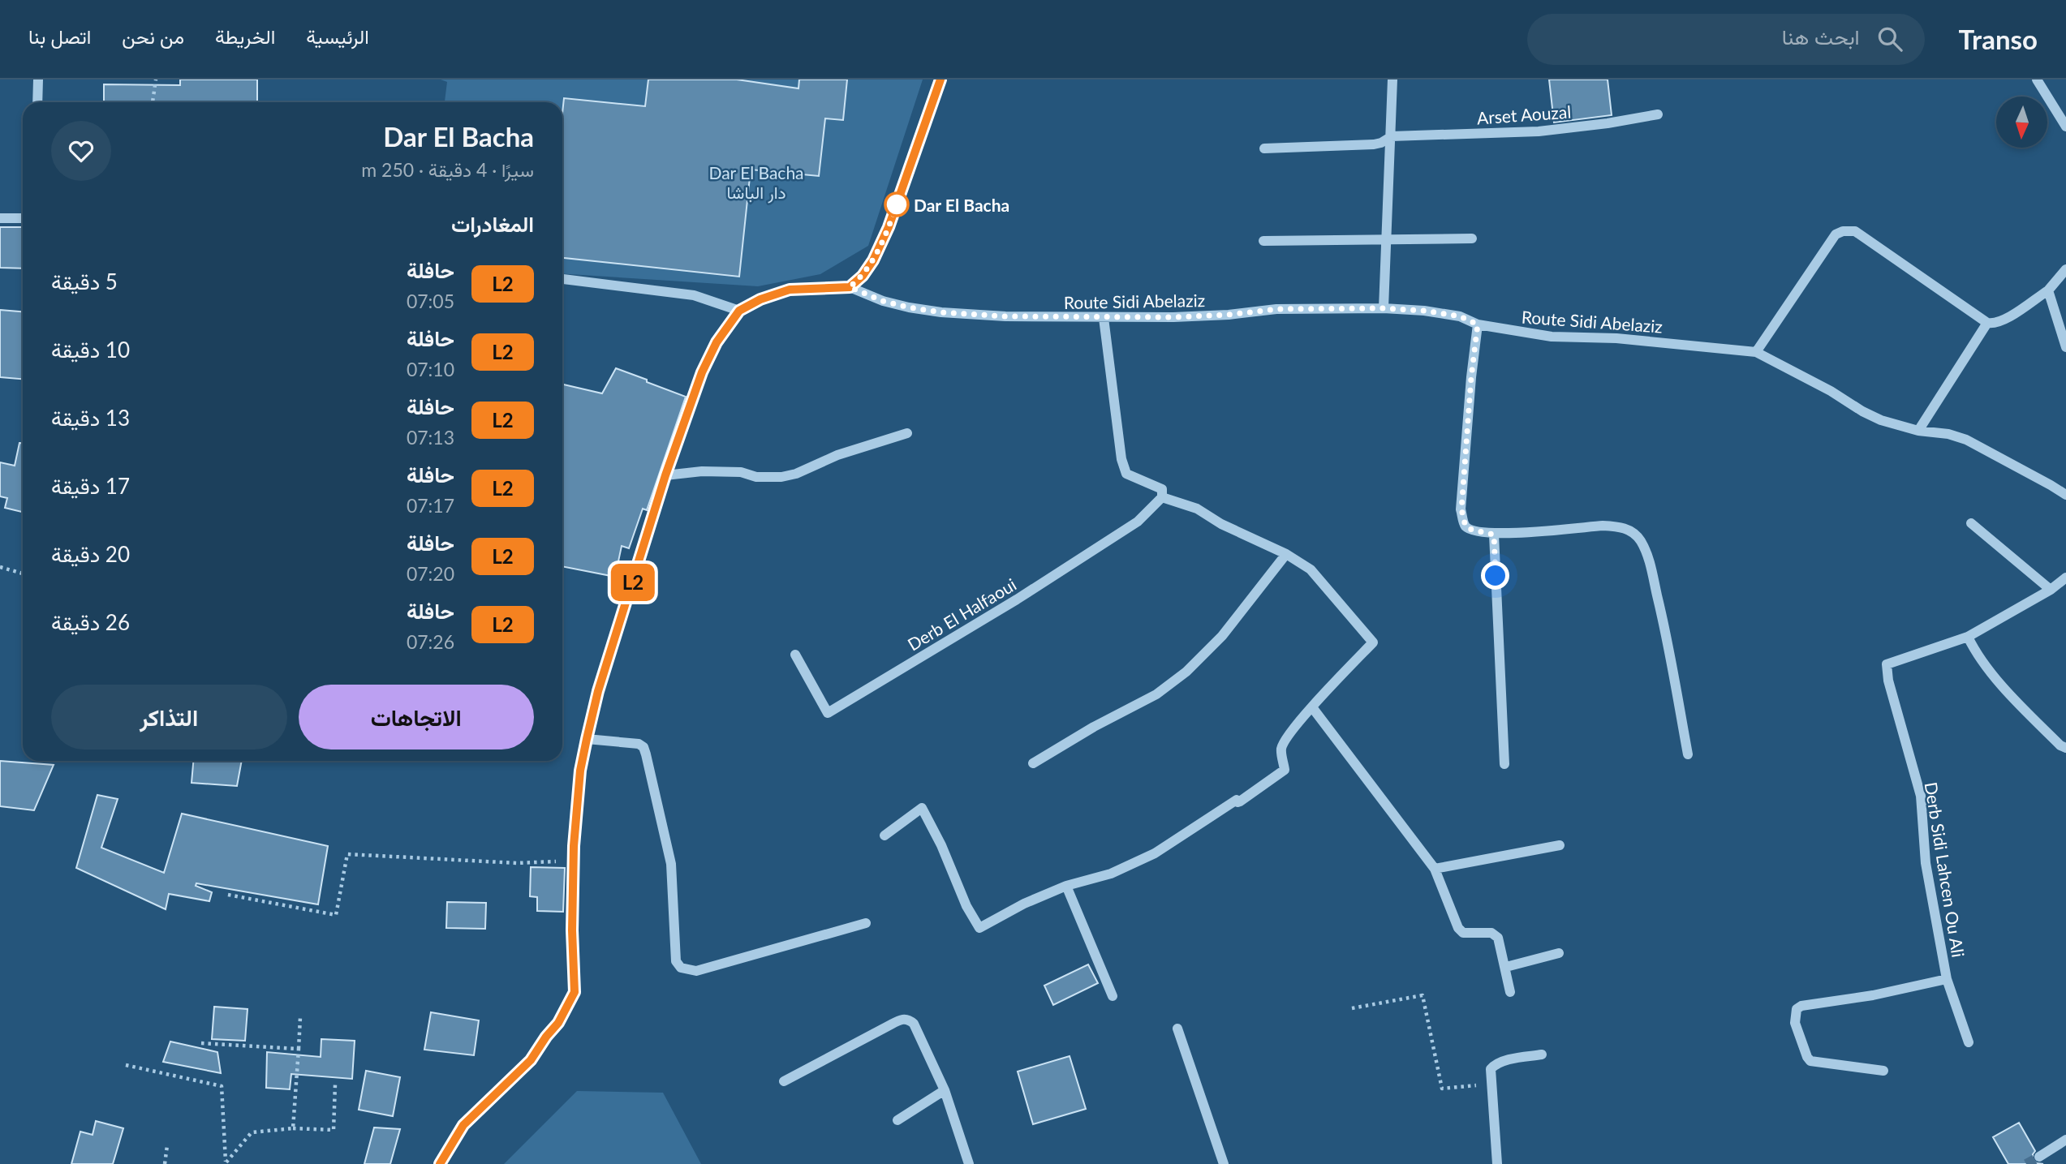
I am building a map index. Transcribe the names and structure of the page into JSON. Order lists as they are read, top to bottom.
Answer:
{
  "streets": {
    "street": [
      "Arset Aouzal",
      "Route Sidi Abelaziz",
      "Derb El Halfaoui",
      "Derb Sidi Lahcen Ou Ali"
    ]
  },
  "parks": ["Dar El Bacha دار الباشا"],
  "places": ["Dar El Bacha"],
  "lines": ["bus line L2"],
  "north": "bottom",
  "page": {
    "header": "Transo",
    "search": "ابحث هنا",
    "nav": [
      "الرئيسية",
      "الخريطة",
      "من نحن",
      "اتصل بنا"
    ],
    "on_map": "L2",
    "heading": [
      ["Dar El Bacha", "سيرًا · 4 دقيقة · 250 m"],
      "المغادرات"
    ],
    "list": [
      {
        "mark": "L2",
        "name": "حافلة",
        "note": "07:05",
        "value": "5 دقيقة"
      },
      {
        "mark": "L2",
        "name": "حافلة",
        "note": "07:10",
        "value": "10 دقيقة"
      },
      {
        "mark": "L2",
        "name": "حافلة",
        "note": "07:13",
        "value": "13 دقيقة"
      },
      {
        "mark": "L2",
        "name": "حافلة",
        "note": "07:17",
        "value": "17 دقيقة"
      },
      {
        "mark": "L2",
        "name": "حافلة",
        "note": "07:20",
        "value": "20 دقيقة"
      },
      {
        "mark": "L2",
        "name": "حافلة",
        "note": "07:26",
        "value": "26 دقيقة"
      }
    ],
    "buttons": ["الاتجاهات", "التذاكر"]
  }
}
